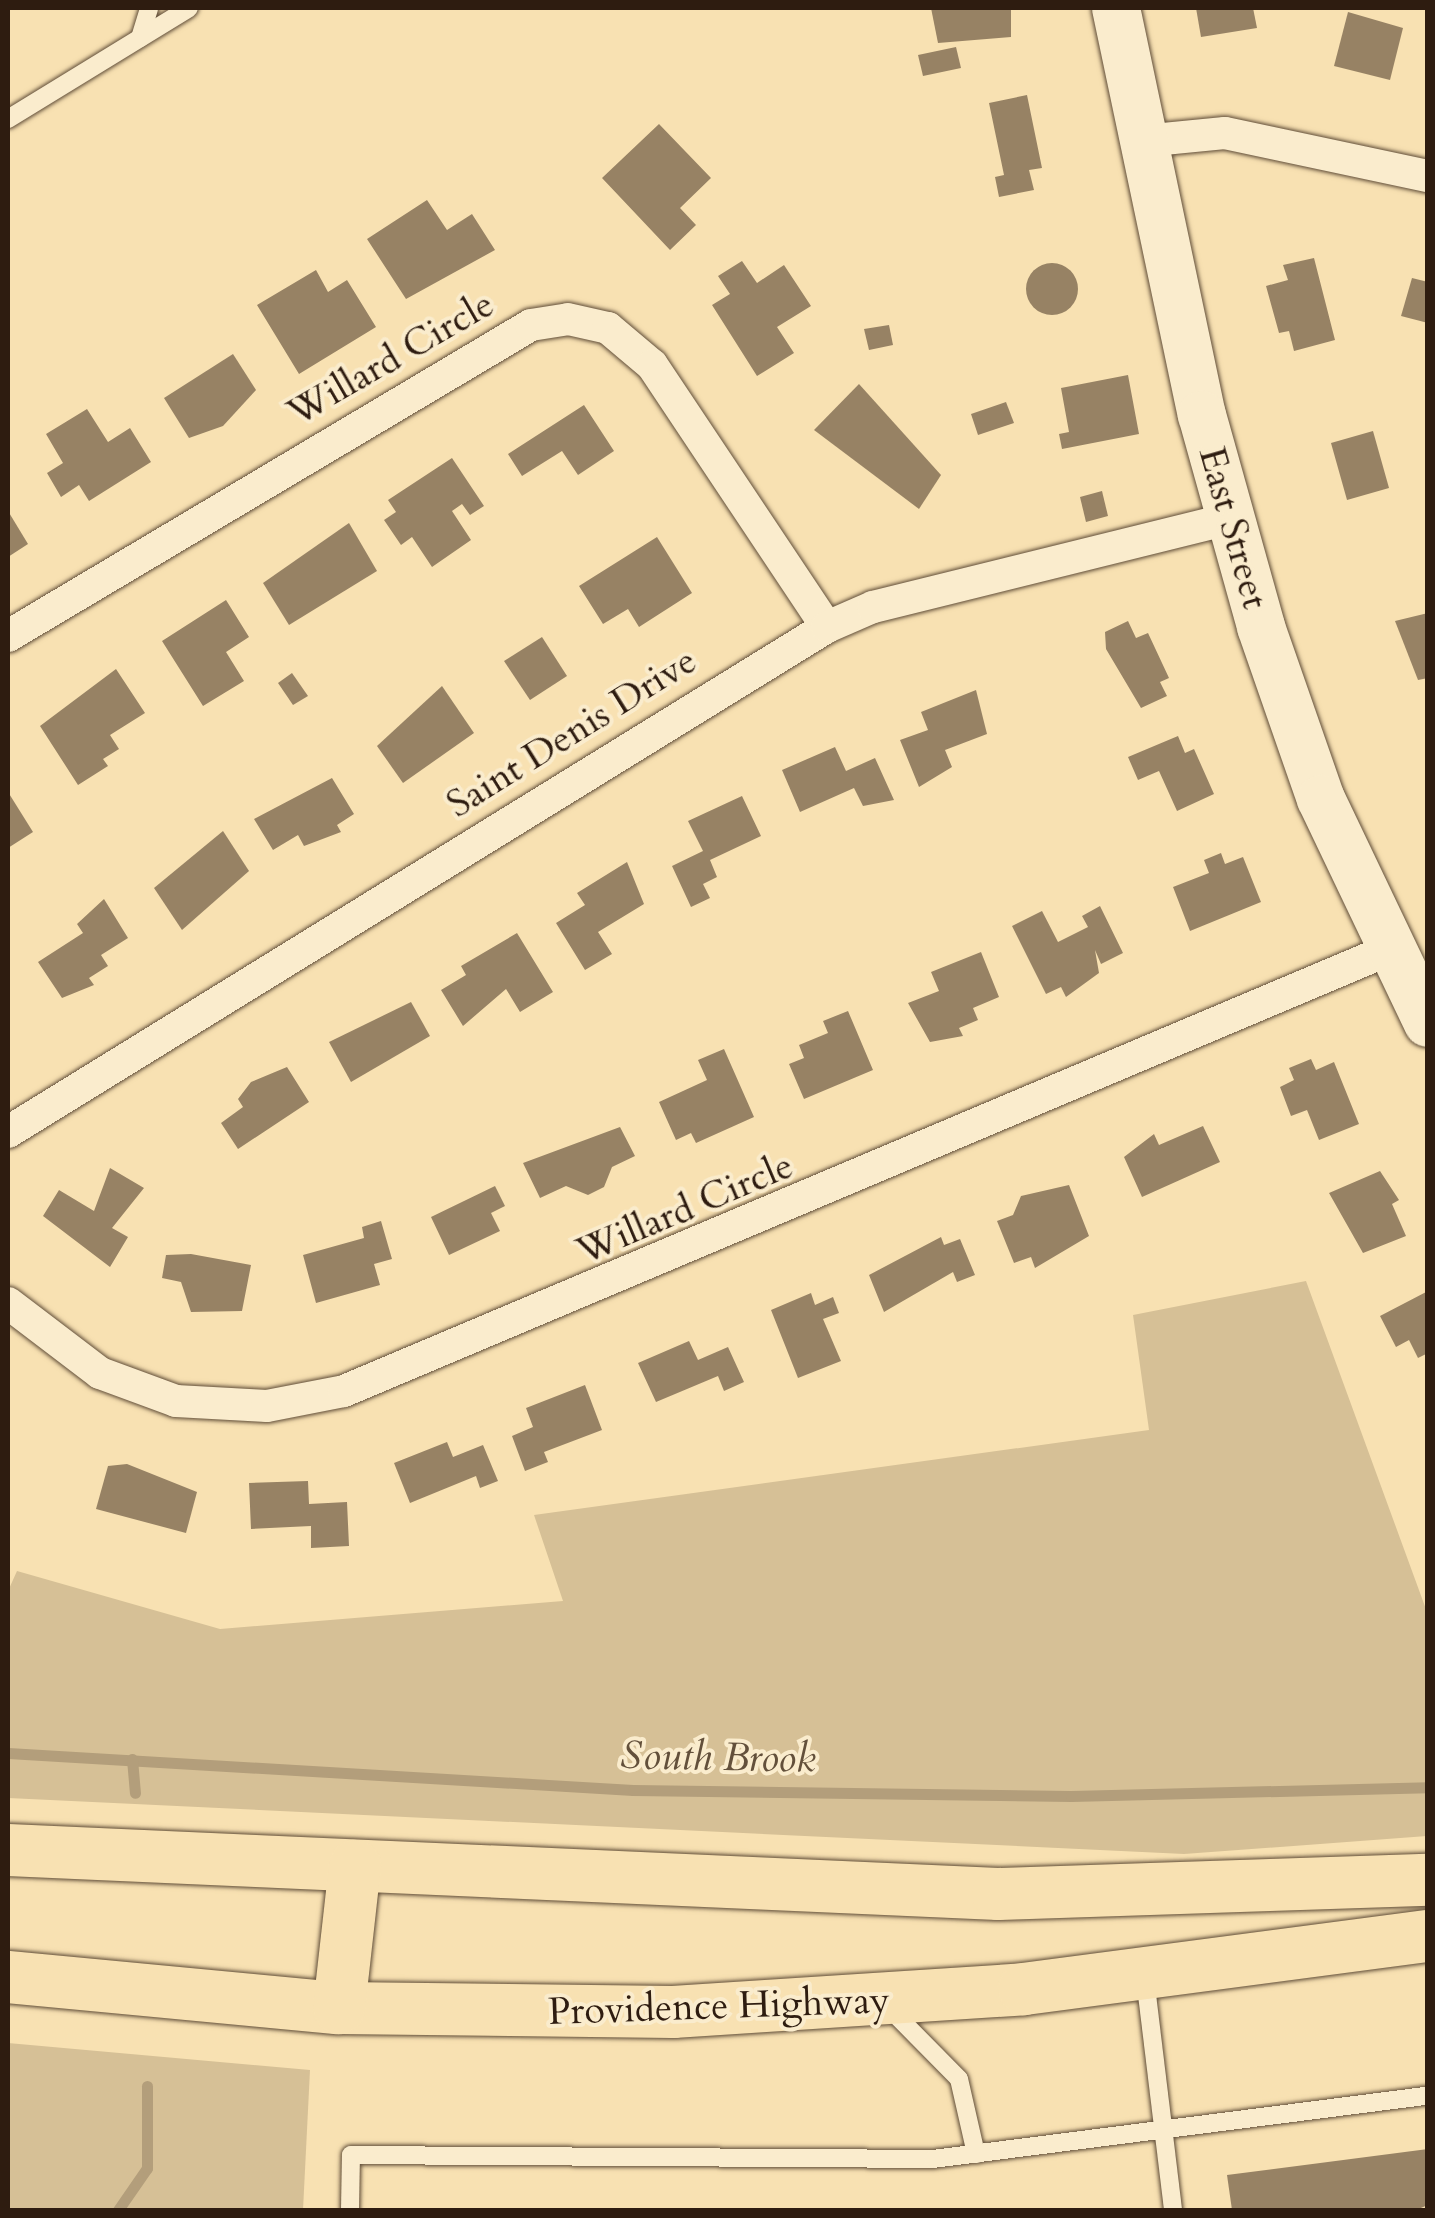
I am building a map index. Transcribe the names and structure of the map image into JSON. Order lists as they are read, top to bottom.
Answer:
{
  "streets": {
    "main road": ["East Street", "Providence Highway"],
    "street": ["Willard Circle", "Saint Denis Drive"]
  },
  "crossings": [
    ["Willard Circle", "East Street"],
    ["Willard Circle", "Saint Denis Drive"],
    ["East Street", "Saint Denis Drive"]
  ],
  "water": ["South Brook"]
}
